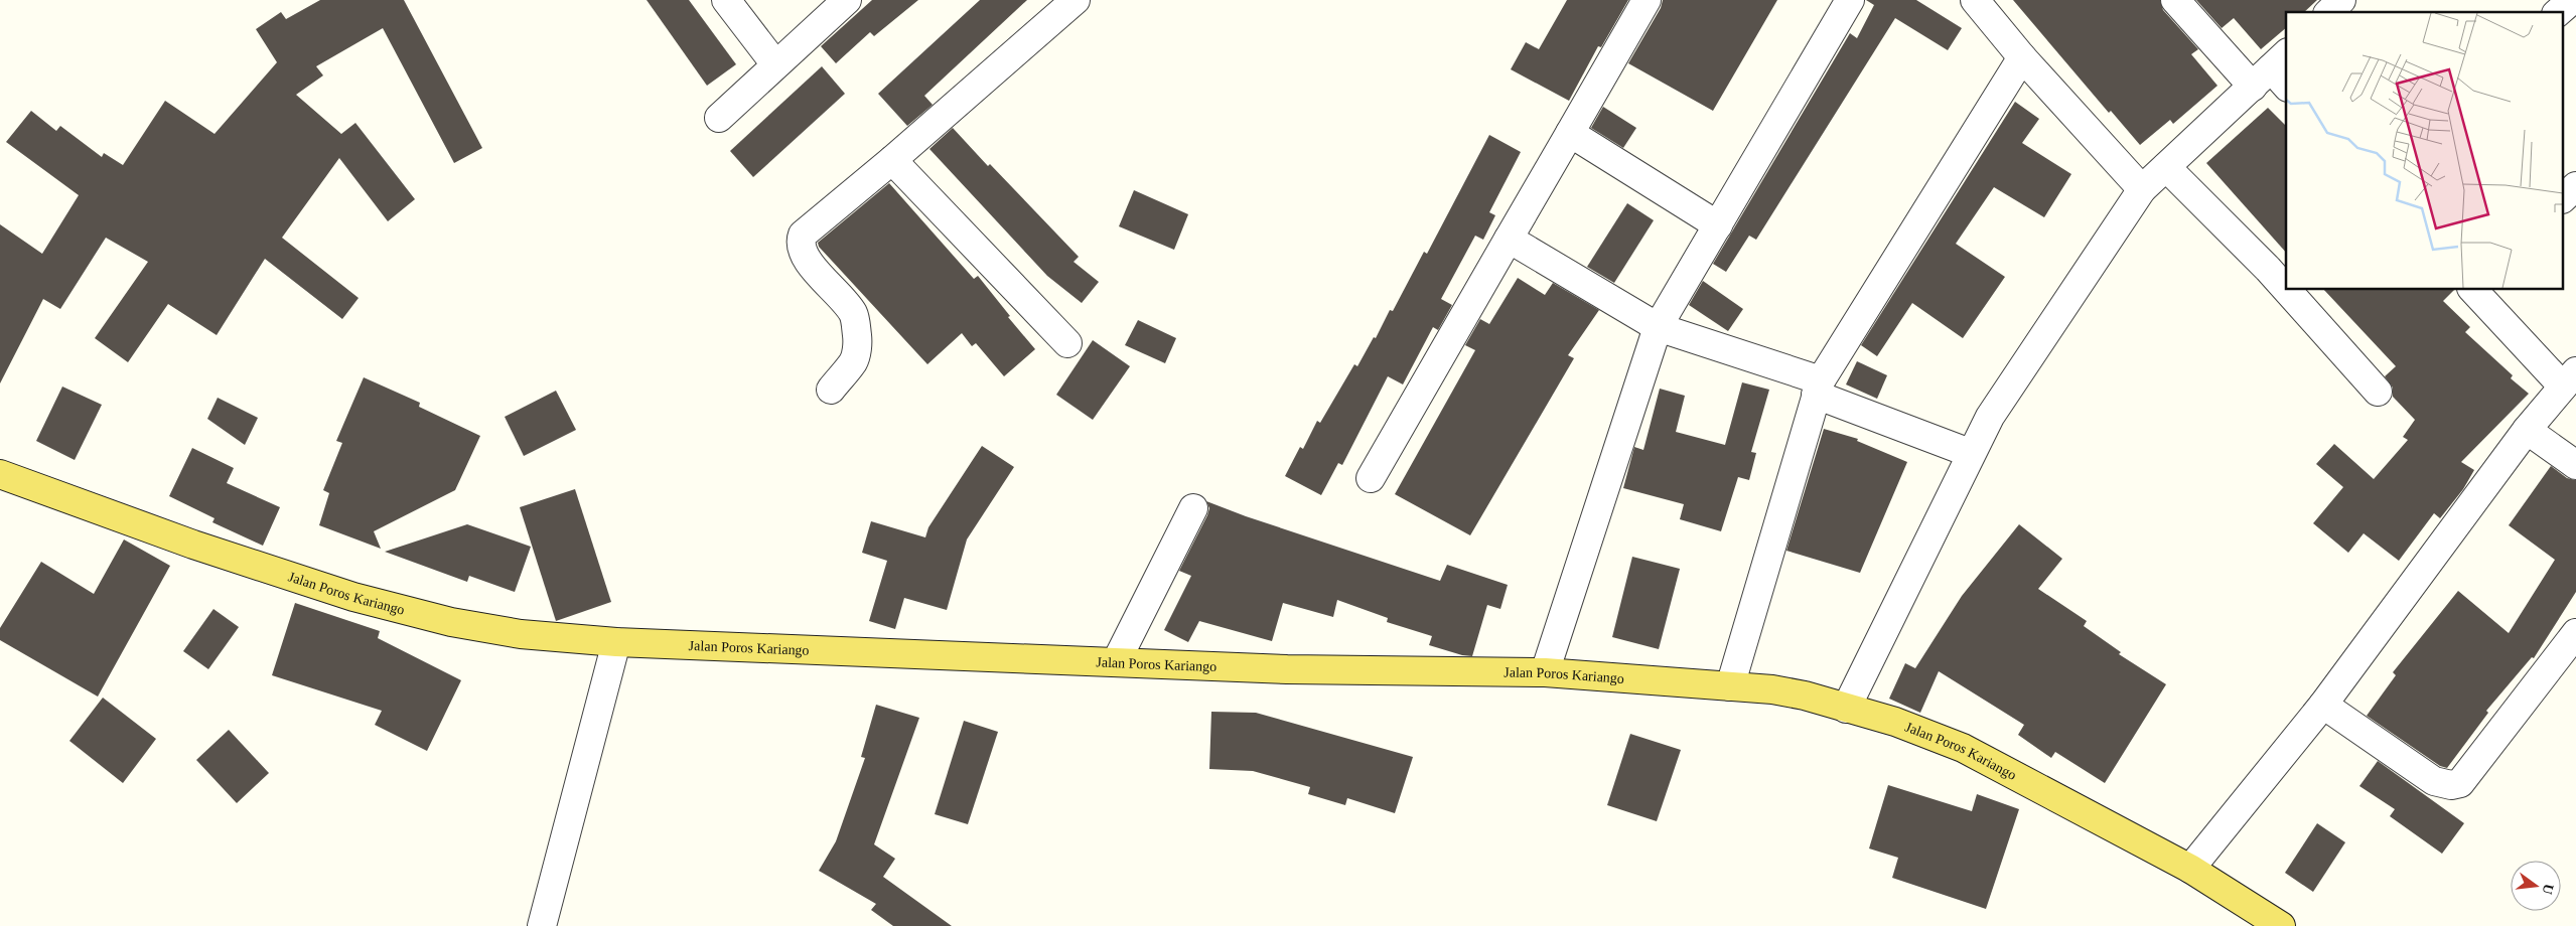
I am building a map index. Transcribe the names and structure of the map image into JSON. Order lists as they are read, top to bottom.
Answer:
{
  "streets": {
    "main road": ["Jalan Poros Kariango"]
  },
  "north": "right"
}
